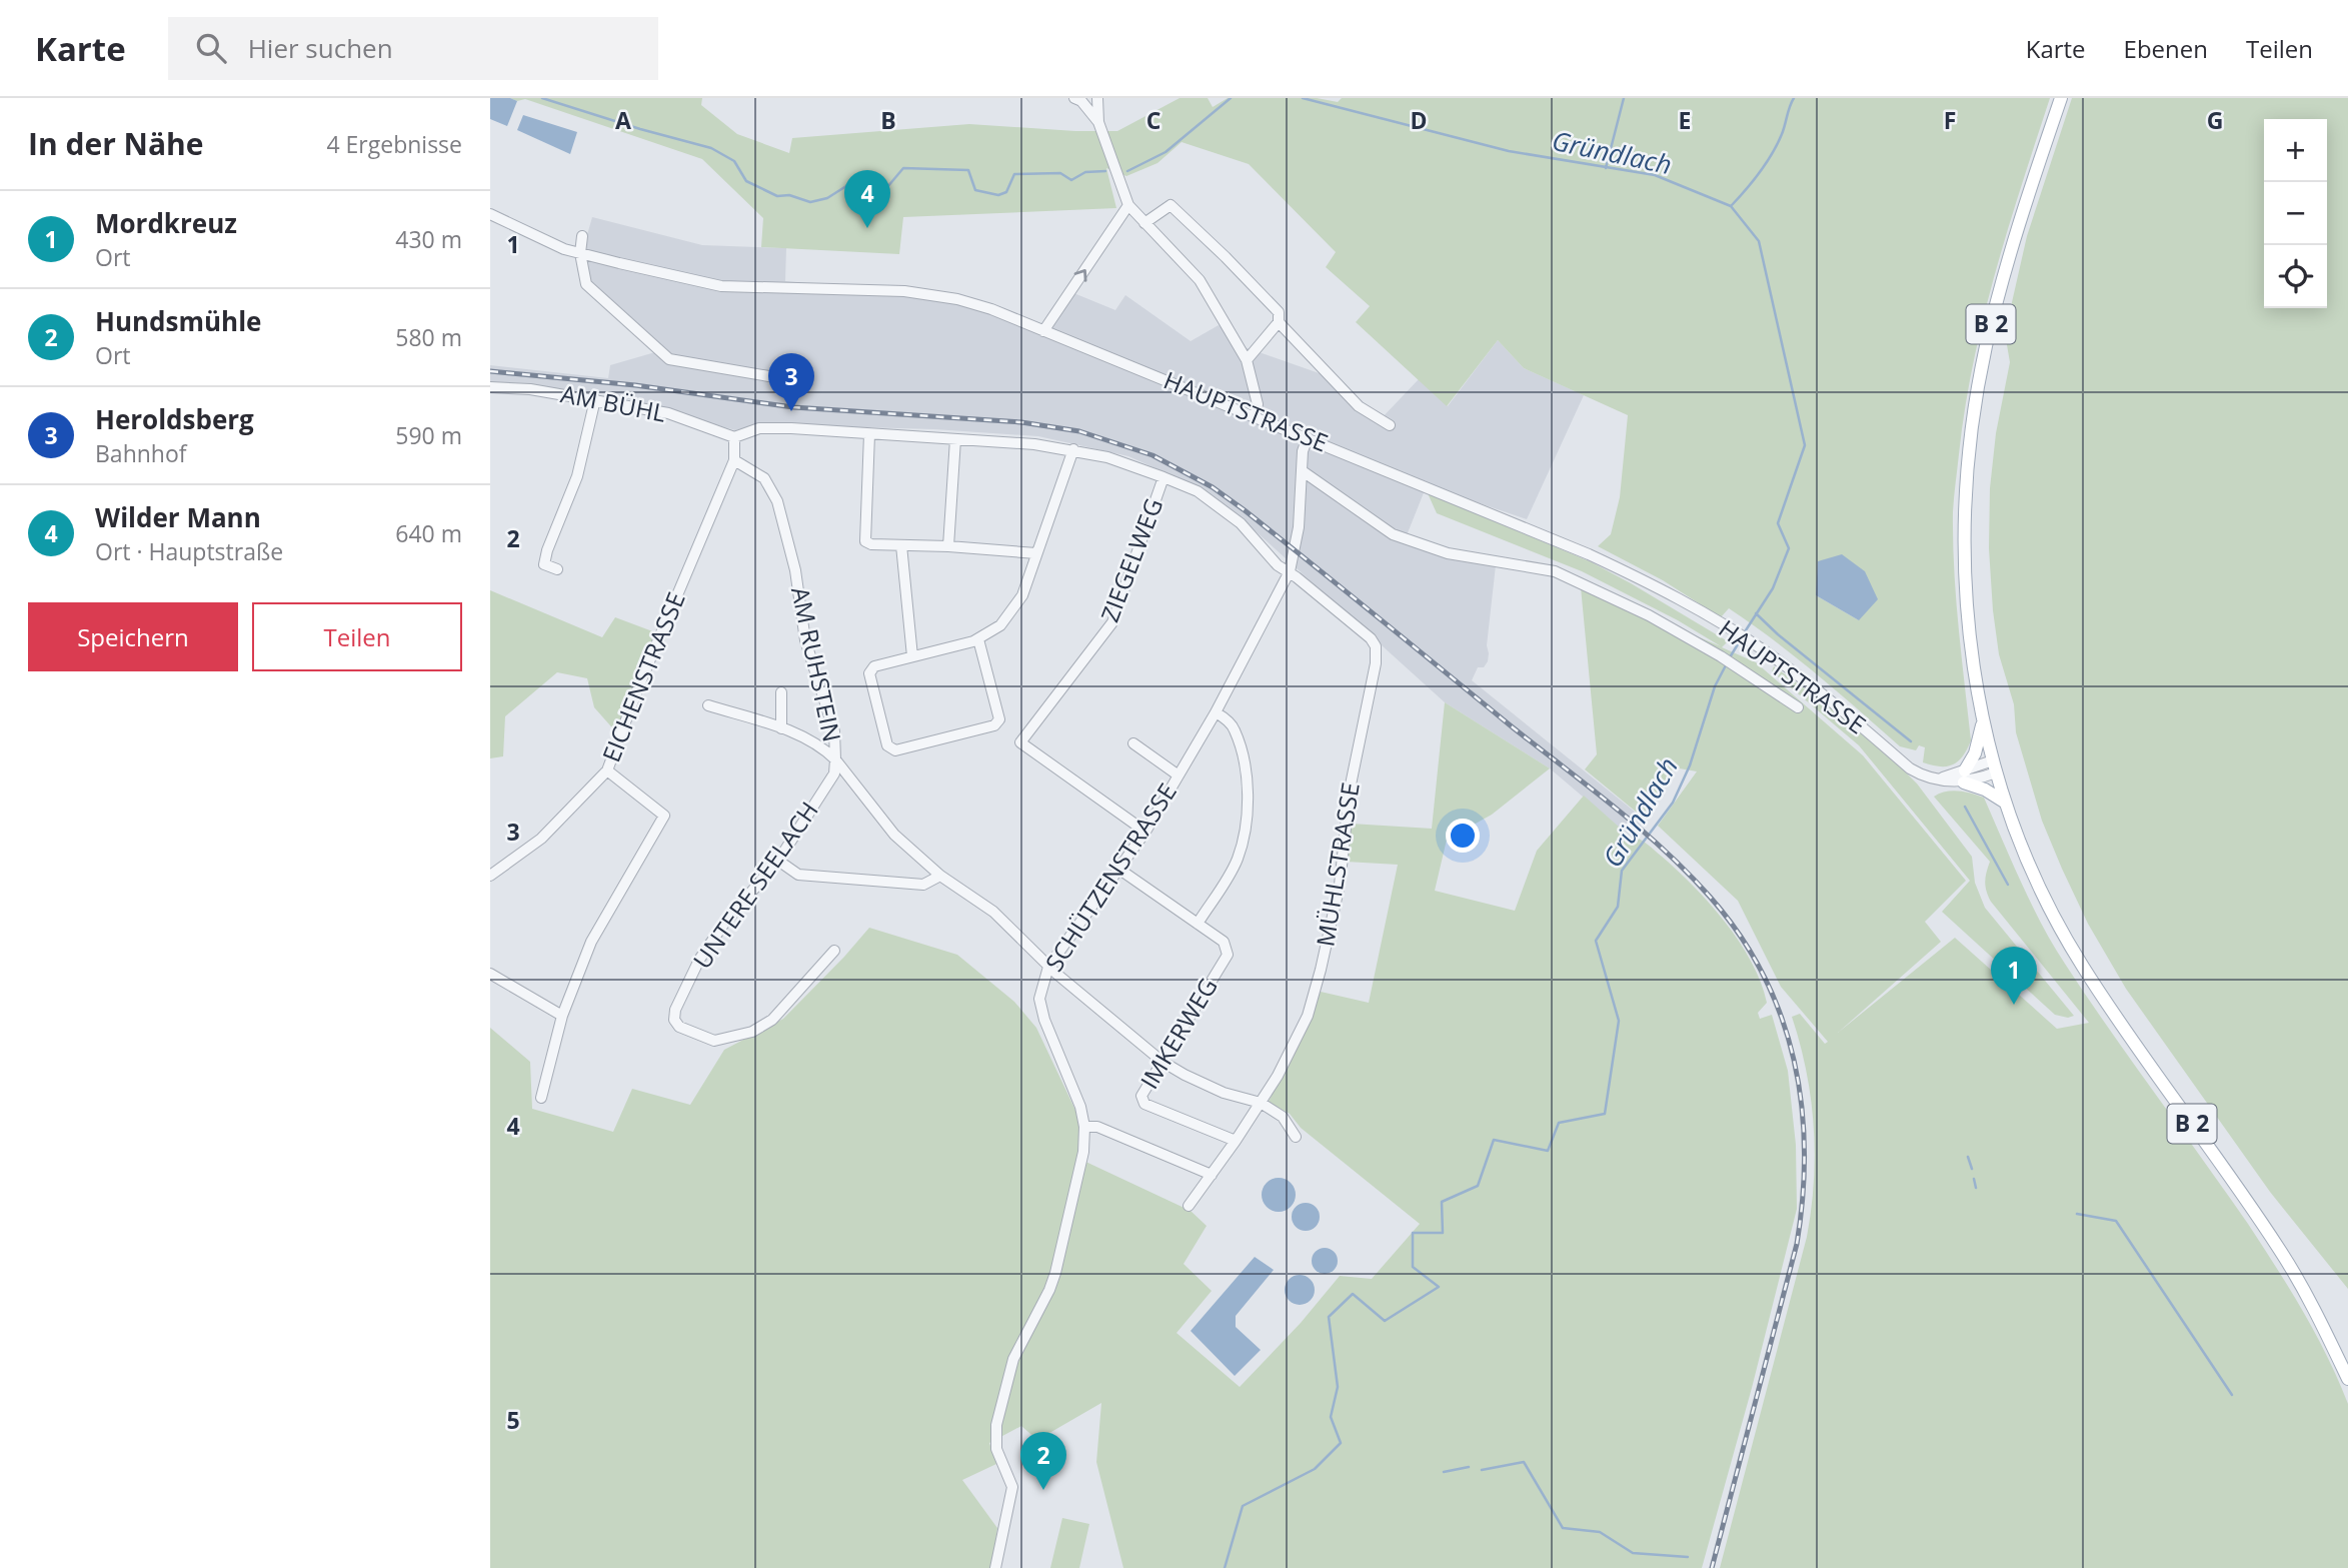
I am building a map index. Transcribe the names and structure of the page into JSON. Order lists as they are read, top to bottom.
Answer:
{
  "streets": {
    "main road": ["B 2"],
    "street": [
      "AM BÜHL",
      "HAUPTSTRASSE",
      "ZIEGELWEG",
      "AM RUHSTEIN",
      "EICHENSTRASSE",
      "MÜHLSTRASSE",
      "SCHÜTZENSTRASSE",
      "UNTERE SEELACH",
      "IMKERWEG"
    ]
  },
  "crossings": [
    ["B 2", "HAUPTSTRASSE"],
    ["AM BÜHL", "EICHENSTRASSE"],
    ["AM BÜHL", "MÜHLSTRASSE"],
    ["HAUPTSTRASSE", "SCHÜTZENSTRASSE"],
    ["ZIEGELWEG", "MÜHLSTRASSE"],
    ["ZIEGELWEG", "SCHÜTZENSTRASSE"],
    ["AM RUHSTEIN", "EICHENSTRASSE"],
    ["AM RUHSTEIN", "MÜHLSTRASSE"],
    ["AM RUHSTEIN", "SCHÜTZENSTRASSE"],
    ["AM RUHSTEIN", "UNTERE SEELACH"],
    ["AM RUHSTEIN", "IMKERWEG"],
    ["EICHENSTRASSE", "MÜHLSTRASSE"],
    ["MÜHLSTRASSE", "SCHÜTZENSTRASSE"],
    ["MÜHLSTRASSE", "IMKERWEG"],
    ["SCHÜTZENSTRASSE", "IMKERWEG"]
  ],
  "water": ["Gründlach"],
  "page": {
    "header": "Karte",
    "search": "Hier suchen",
    "nav": ["Karte", "Ebenen", "Teilen"],
    "heading": ["In der Nähe", "4 Ergebnisse"],
    "map_buttons": ["+", "−"],
    "pins": [
      "4",
      "3",
      "1",
      "2"
    ],
    "list": [
      {
        "mark": "1",
        "name": "Mordkreuz",
        "note": "Ort",
        "value": "430 m"
      },
      {
        "mark": "2",
        "name": "Hundsmühle",
        "note": "Ort",
        "value": "580 m"
      },
      {
        "mark": "3",
        "name": "Heroldsberg",
        "note": "Bahnhof",
        "value": "590 m"
      },
      {
        "mark": "4",
        "name": "Wilder Mann",
        "note": "Ort · Hauptstraße",
        "value": "640 m"
      }
    ],
    "buttons": ["Speichern", "Teilen"]
  },
  "grid": {
    "columns": [
      "A",
      "B",
      "C",
      "D",
      "E",
      "F",
      "G"
    ],
    "rows": [
      "1",
      "2",
      "3",
      "4",
      "5"
    ]
  }
}
